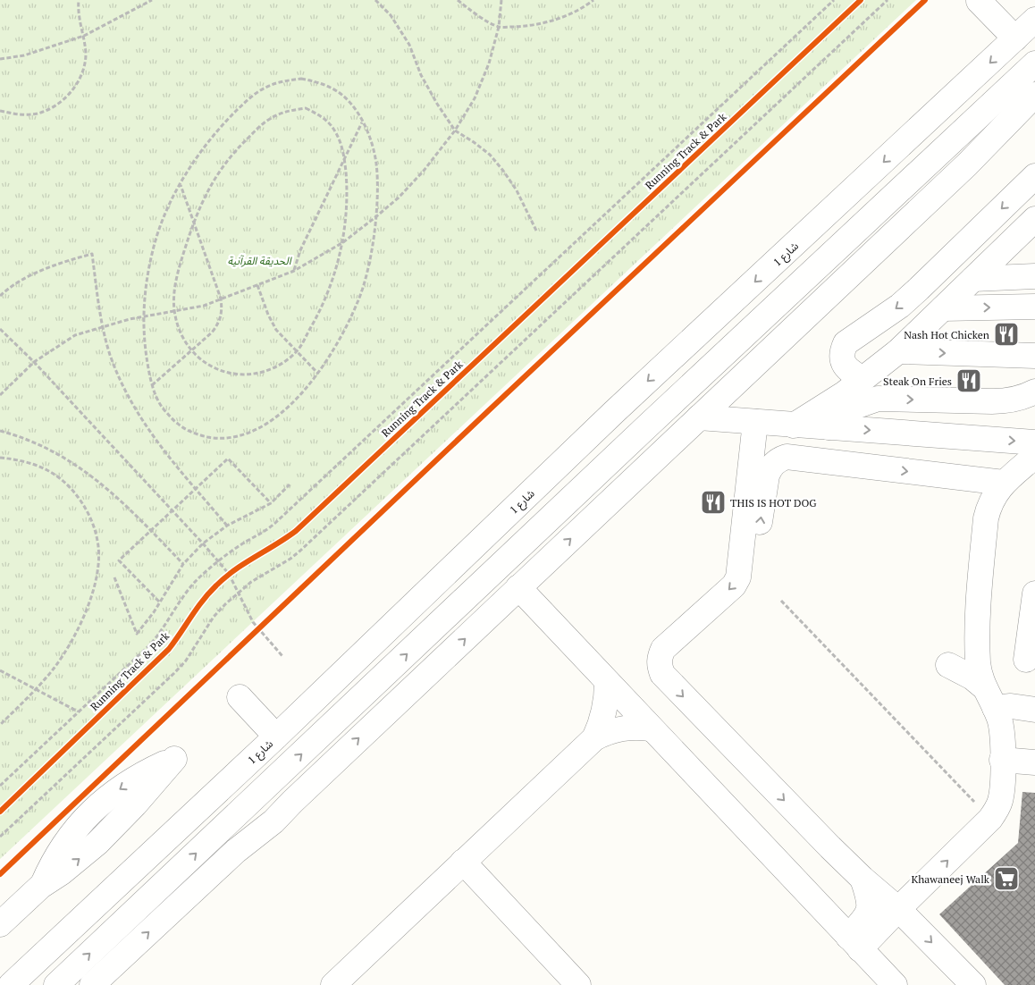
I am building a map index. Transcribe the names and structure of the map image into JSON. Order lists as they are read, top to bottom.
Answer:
{
  "streets": {
    "street": ["شارع 1"],
    "cycle path": ["Running Track & Park"]
  },
  "parks": ["الحديقة القرآنية"],
  "places": {
    "restaurant": ["Nash Hot Chicken", "Steak On Fries", "THIS IS HOT DOG"],
    "supermarket": ["Khawaneej Walk"]
  }
}
